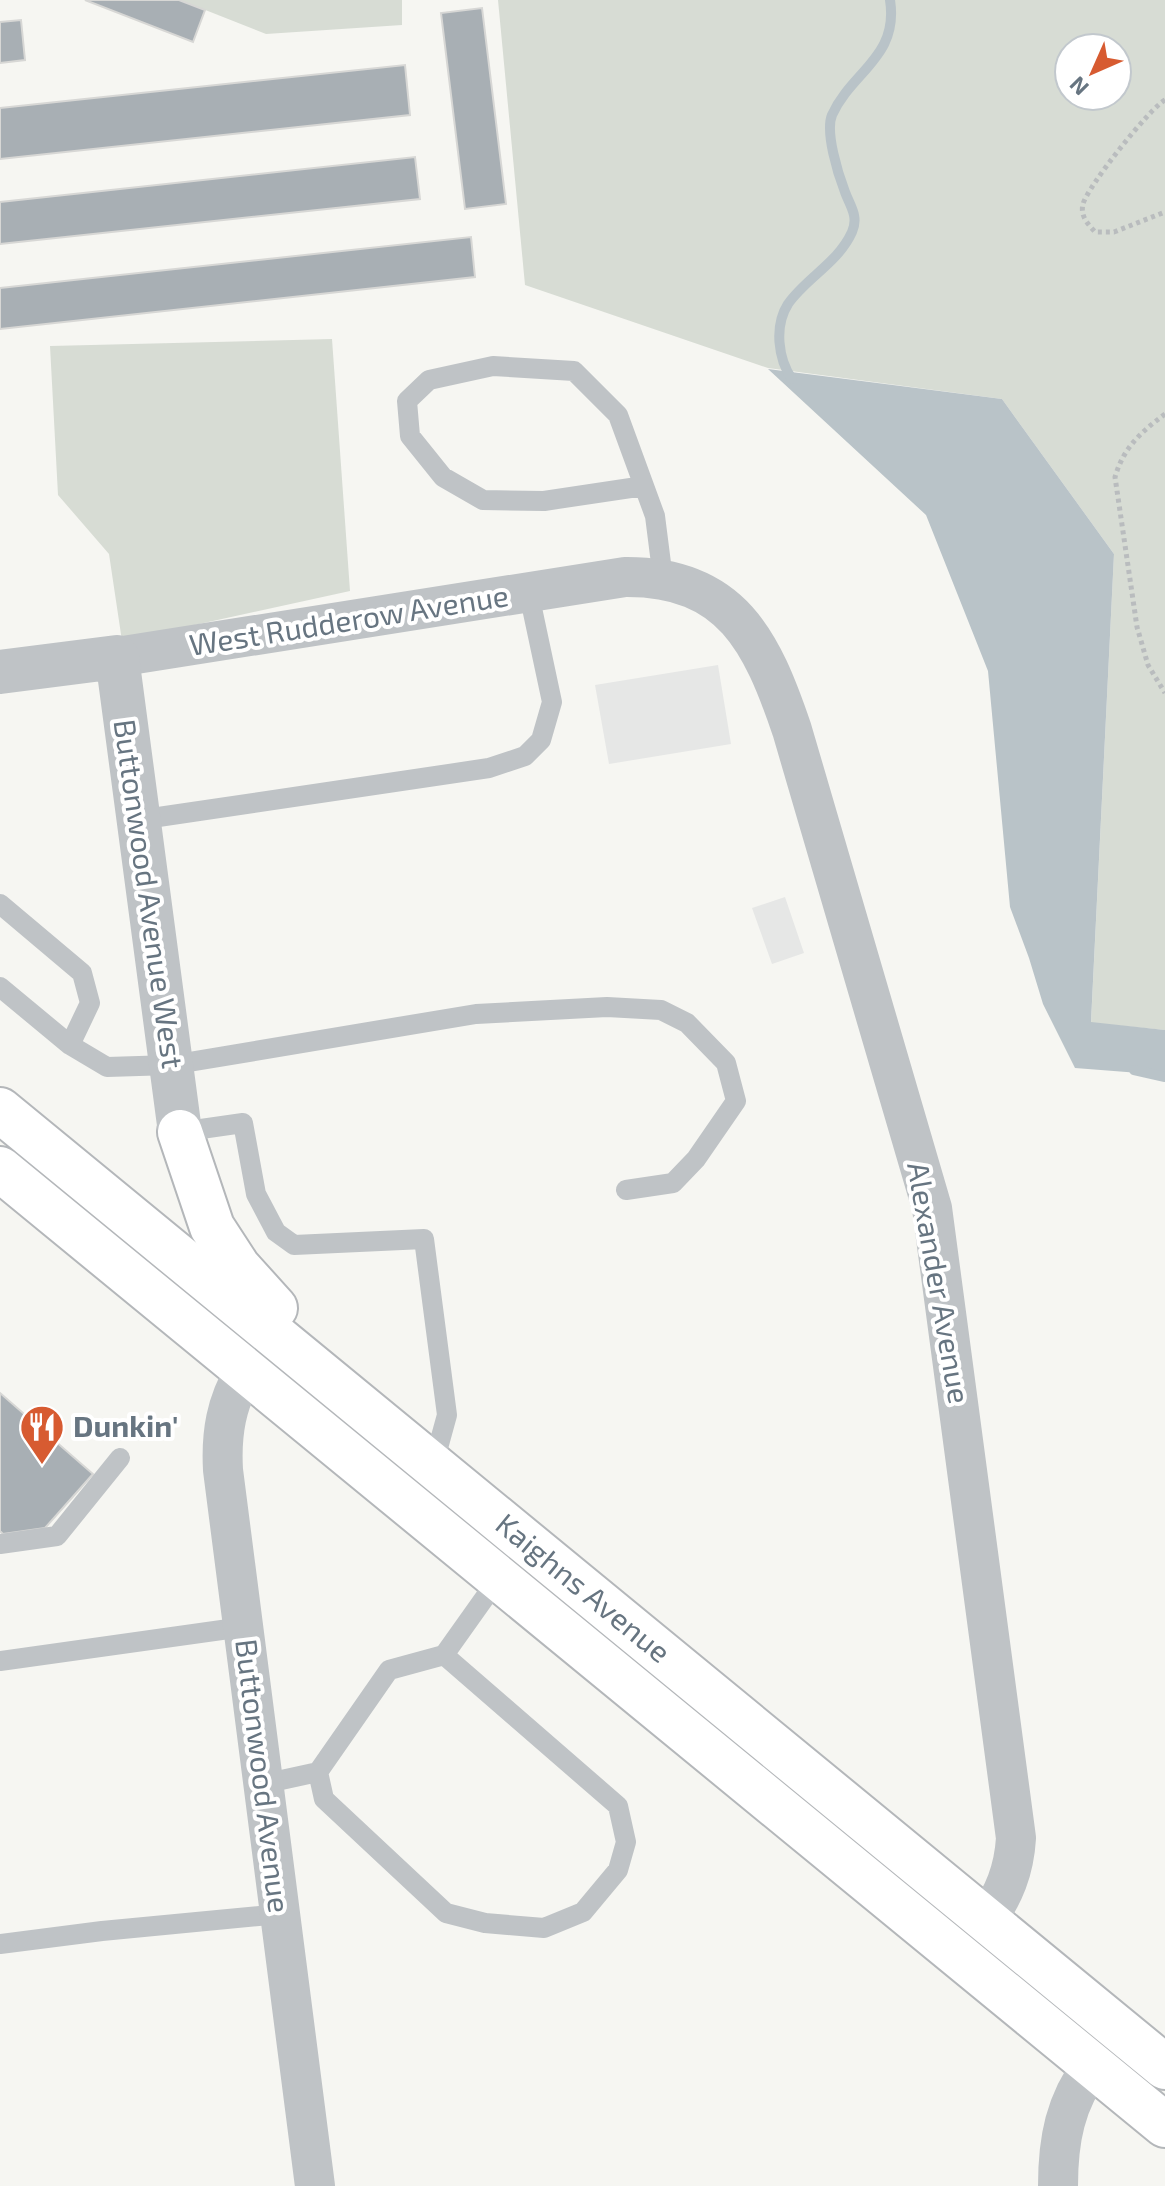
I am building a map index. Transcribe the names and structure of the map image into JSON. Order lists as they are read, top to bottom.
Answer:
{
  "streets": {
    "highway": ["Kaighns Avenue"],
    "street": [
      "West Rudderow Avenue",
      "Buttonwood Avenue West",
      "Alexander Avenue",
      "Buttonwood Avenue"
    ]
  },
  "crossings": [
    ["West Rudderow Avenue", "Buttonwood Avenue West"],
    ["West Rudderow Avenue", "Alexander Avenue"],
    ["Alexander Avenue", "Kaighns Avenue"],
    ["Kaighns Avenue", "Buttonwood Avenue"]
  ],
  "places": {
    "restaurant": ["Dunkin'"]
  },
  "north": "bottom left"
}
